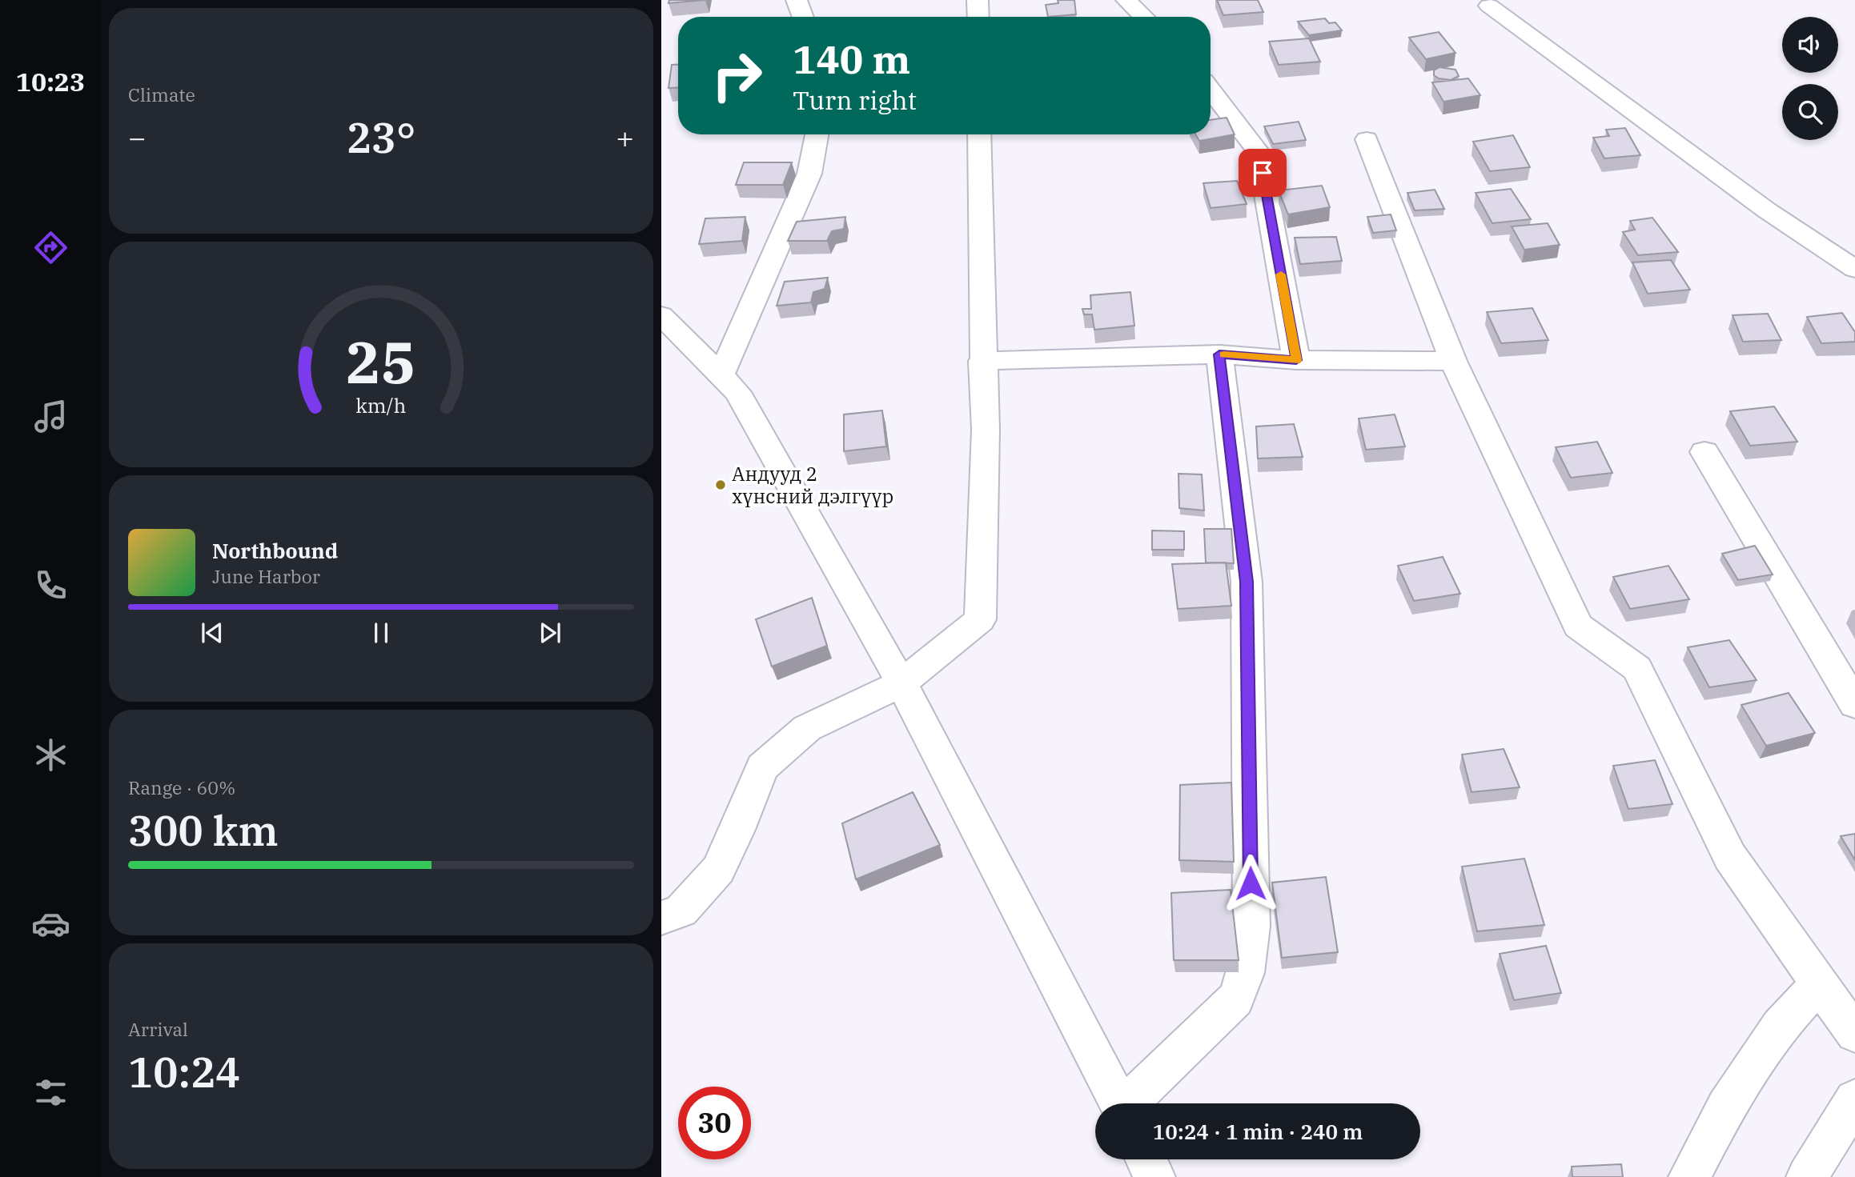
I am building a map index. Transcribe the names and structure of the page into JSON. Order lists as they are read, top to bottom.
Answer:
{
  "places": ["Андууд 2 хүнсний дэлгүүр"],
  "page": {
    "tabs": "10:23",
    "tile": [
      "Climate",
      ["Range · 60%", "300 km"],
      ["Arrival", "10:24"]
    ],
    "turn": ["140 m", "Turn right"],
    "heat": ["−", "23°", "+"],
    "song": ["Northbound", "June Harbor"],
    "limit": "30",
    "trip": "10:24 · 1 min · 240 m",
    "gauge": ["25", "km/h"]
  }
}
